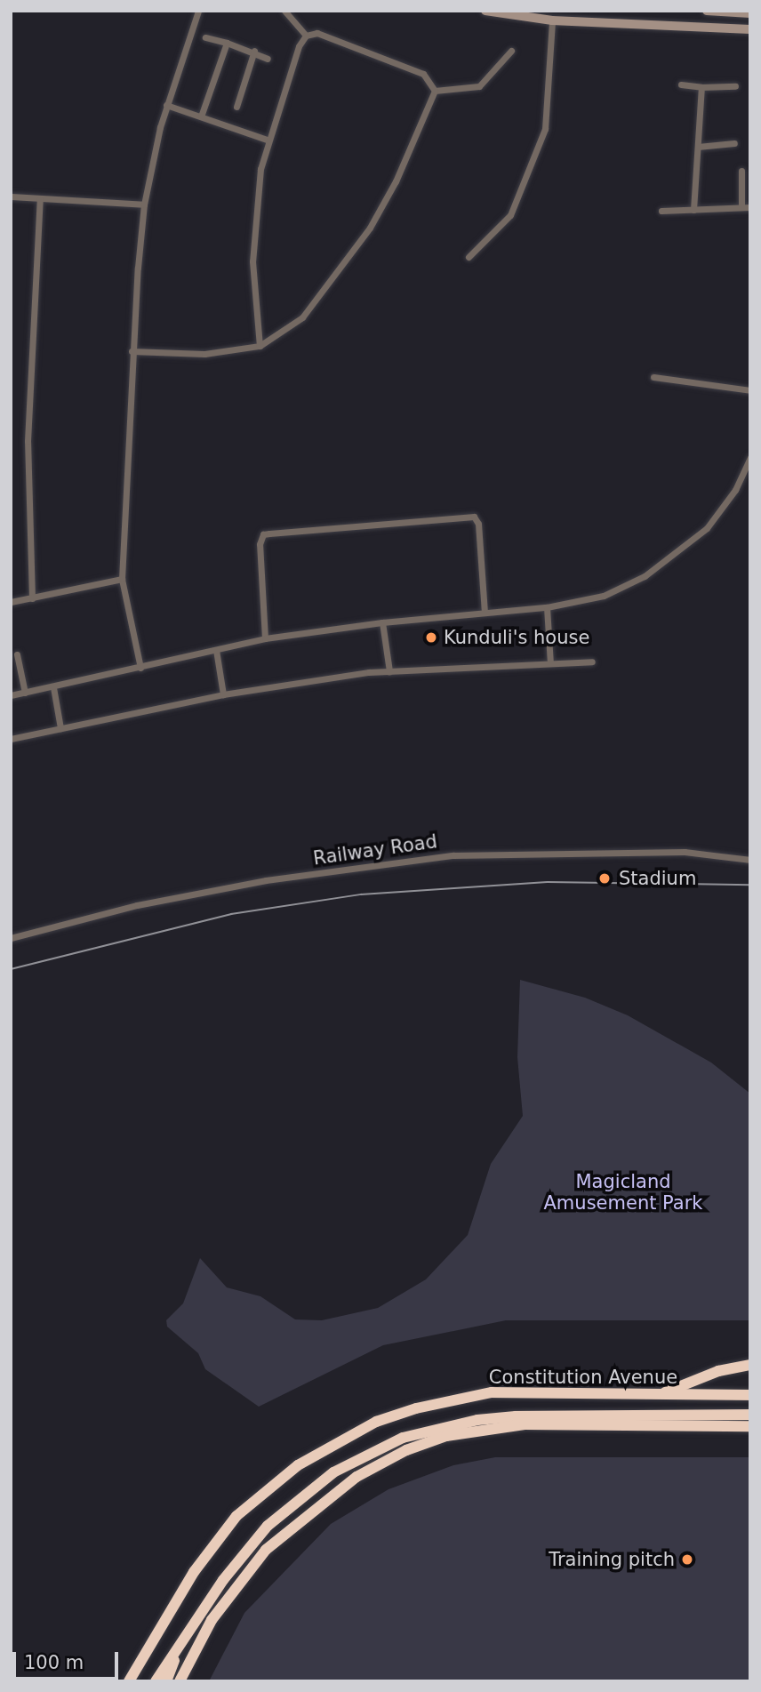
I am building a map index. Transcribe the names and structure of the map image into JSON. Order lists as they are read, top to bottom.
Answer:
{
  "streets": {
    "highway": ["Constitution Avenue"],
    "street": ["Railway Road"]
  },
  "parks": ["Magicland Amusement Park"],
  "places": ["Kunduli's house", "Stadium", "Training pitch"],
  "scale_bar": "100 m"
}
